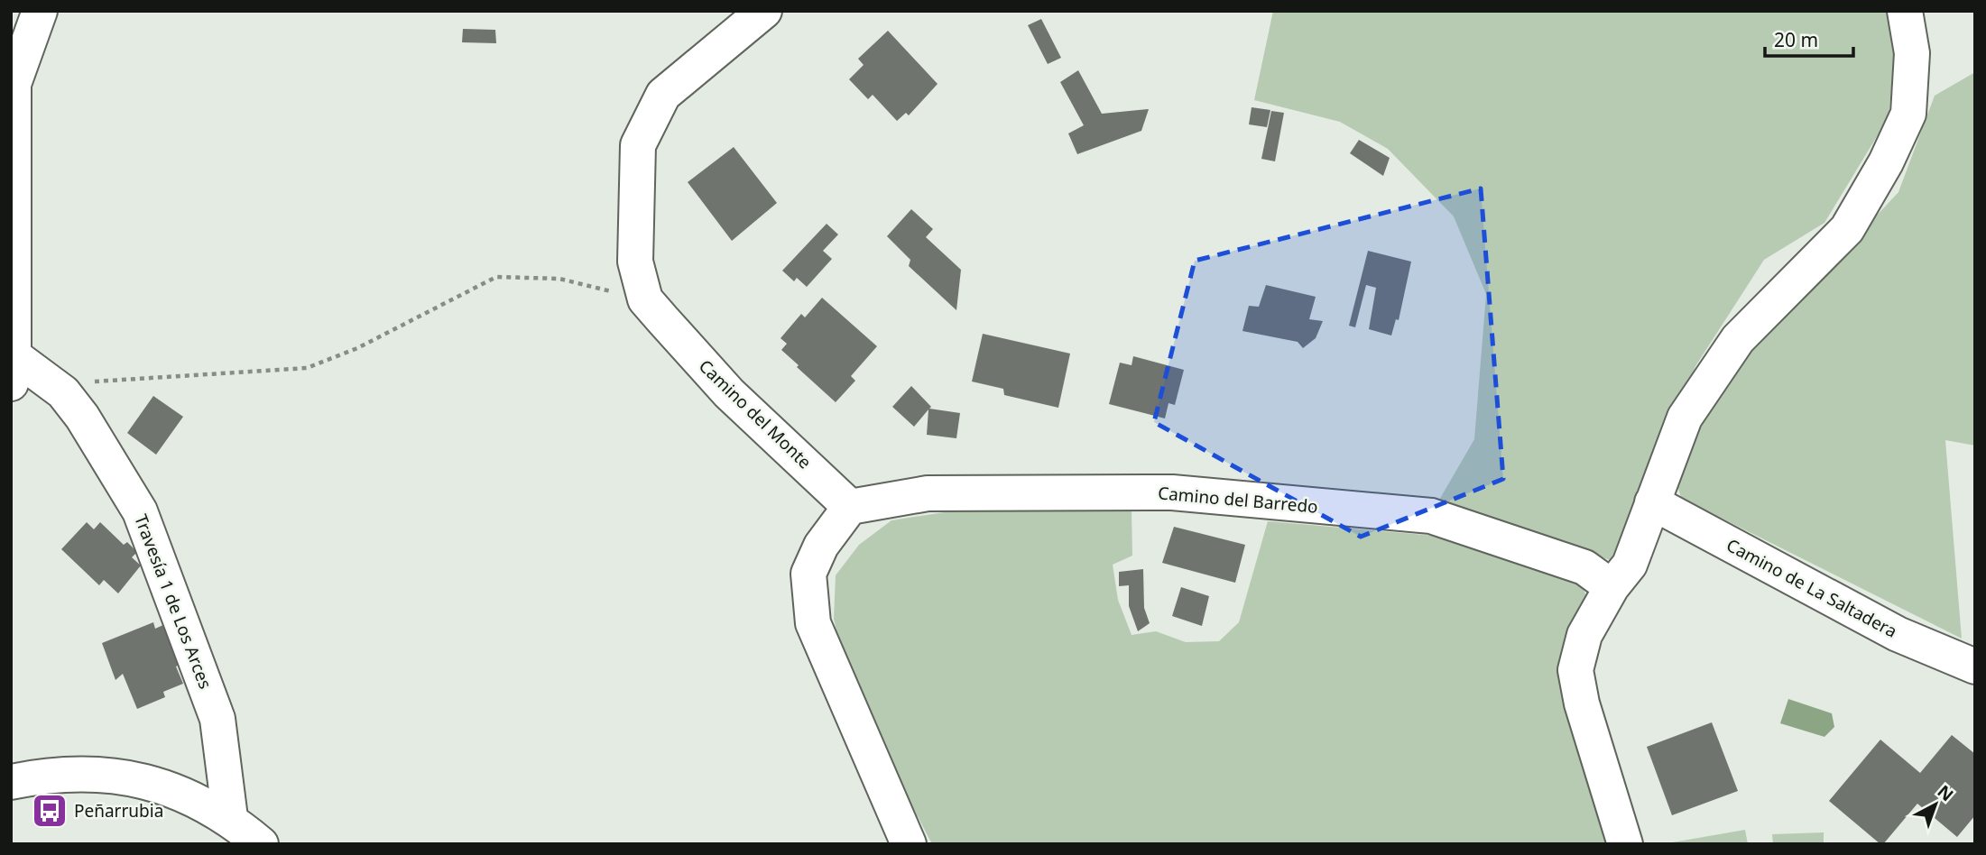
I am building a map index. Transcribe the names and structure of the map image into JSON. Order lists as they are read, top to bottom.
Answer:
{
  "streets": {
    "street": [
      "Camino del Monte",
      "Camino del Barredo",
      "Camino de La Saltadera",
      "Travesía 1 de Los Arces"
    ]
  },
  "crossings": [
    ["Camino del Monte", "Camino del Barredo"]
  ],
  "places": {
    "bus stop": ["Peñarrubia"]
  },
  "scale_bar": "20 m",
  "north": "top right"
}
